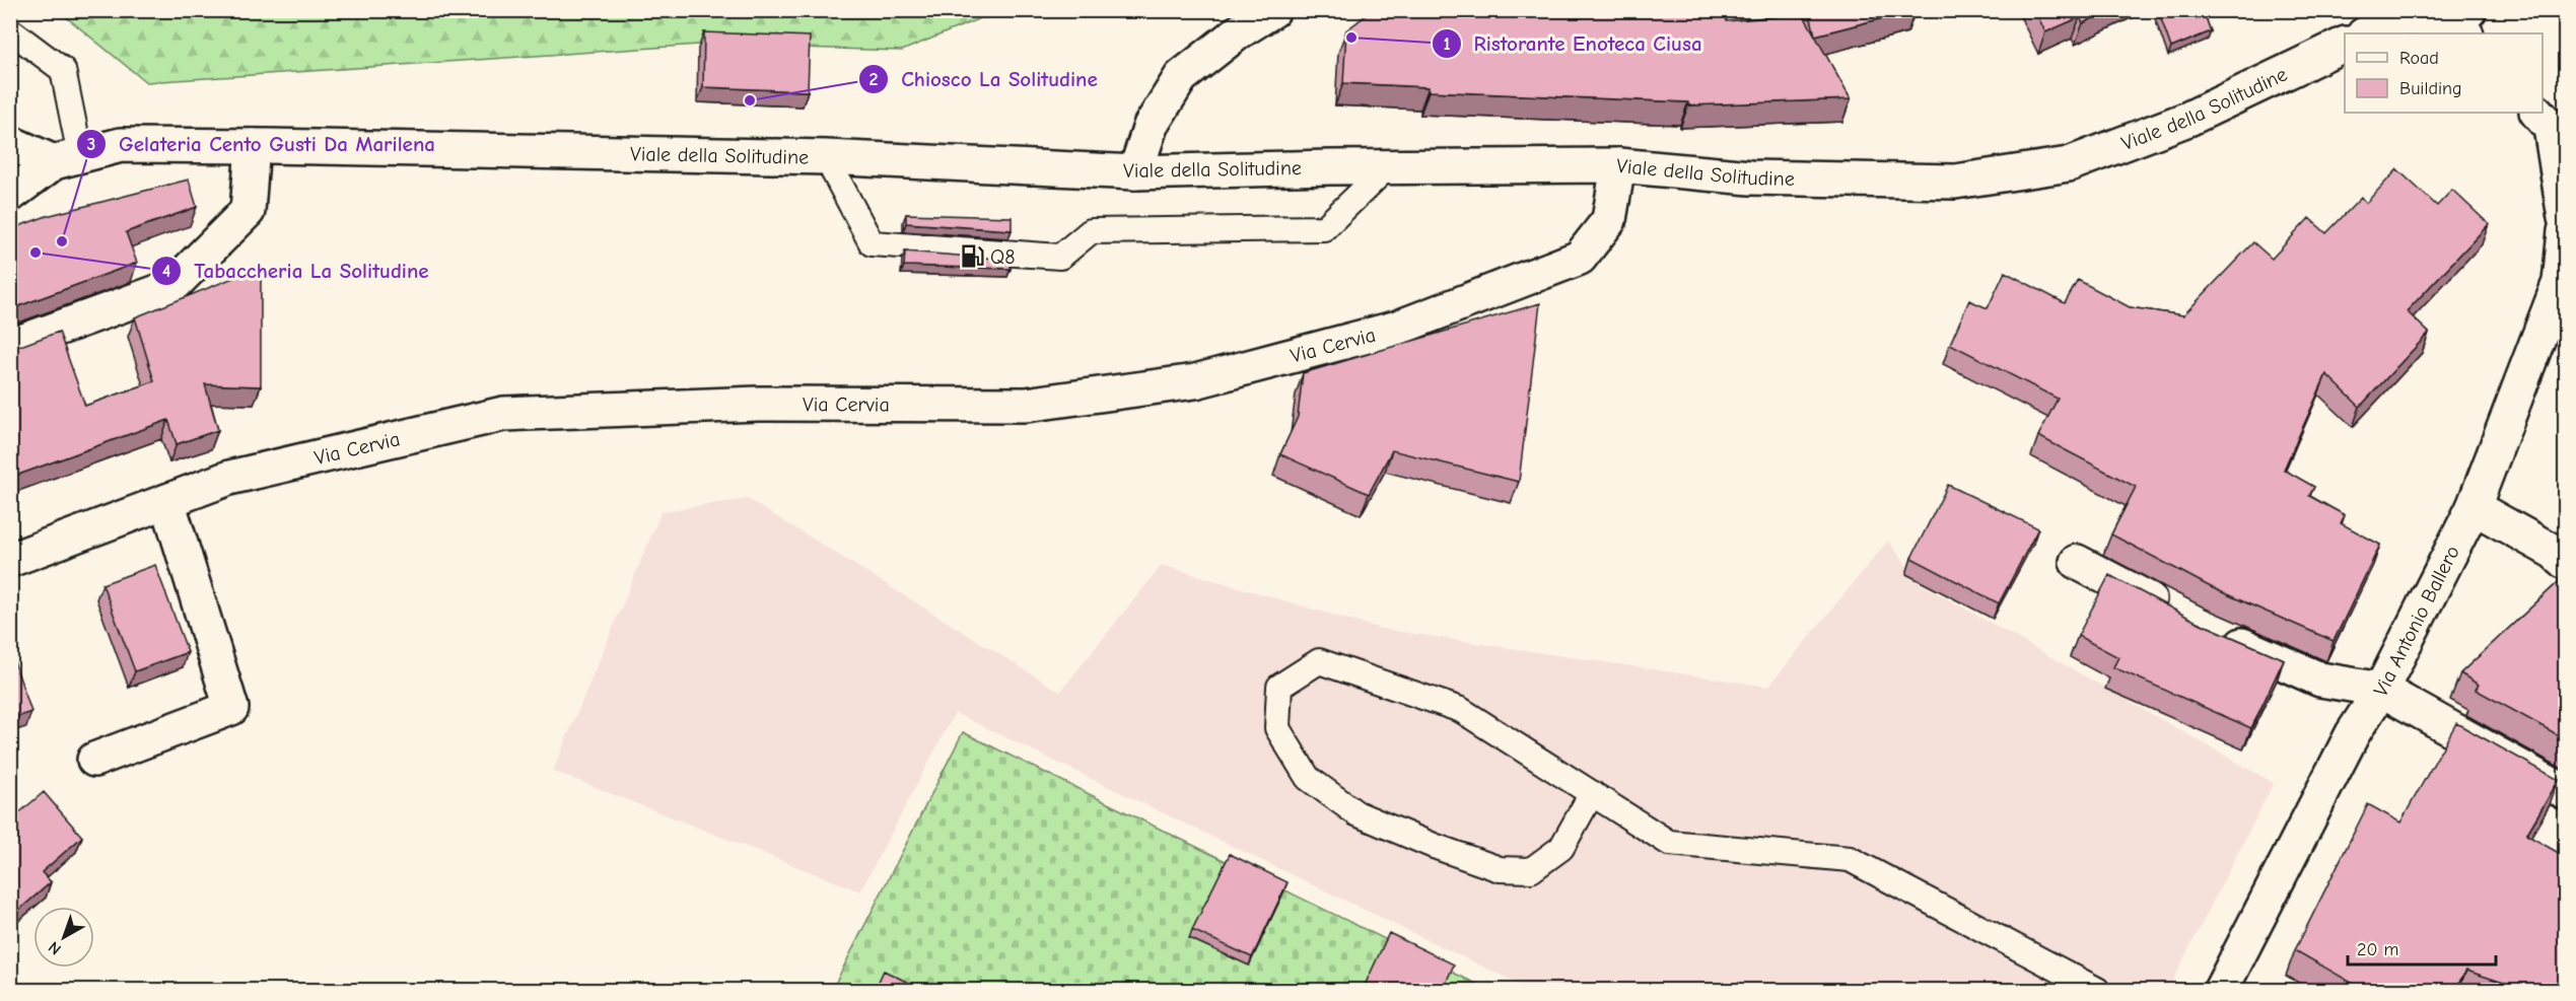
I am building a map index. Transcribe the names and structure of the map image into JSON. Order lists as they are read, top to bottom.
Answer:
{
  "streets": {
    "street": ["Viale della Solitudine", "Via Cervia", "Via Antonio Ballero"]
  },
  "crossings": [
    ["Viale della Solitudine", "Via Cervia"]
  ],
  "places": {
    "other": [
      "Ristorante Enoteca Ciusa",
      "Chiosco La Solitudine",
      "Gelateria Cento Gusti Da Marilena",
      "Tabaccheria La Solitudine"
    ],
    "fuel station": ["Q8"]
  },
  "legend": ["Road", "Building"],
  "scale_bar": "20 m",
  "north": "bottom left"
}
